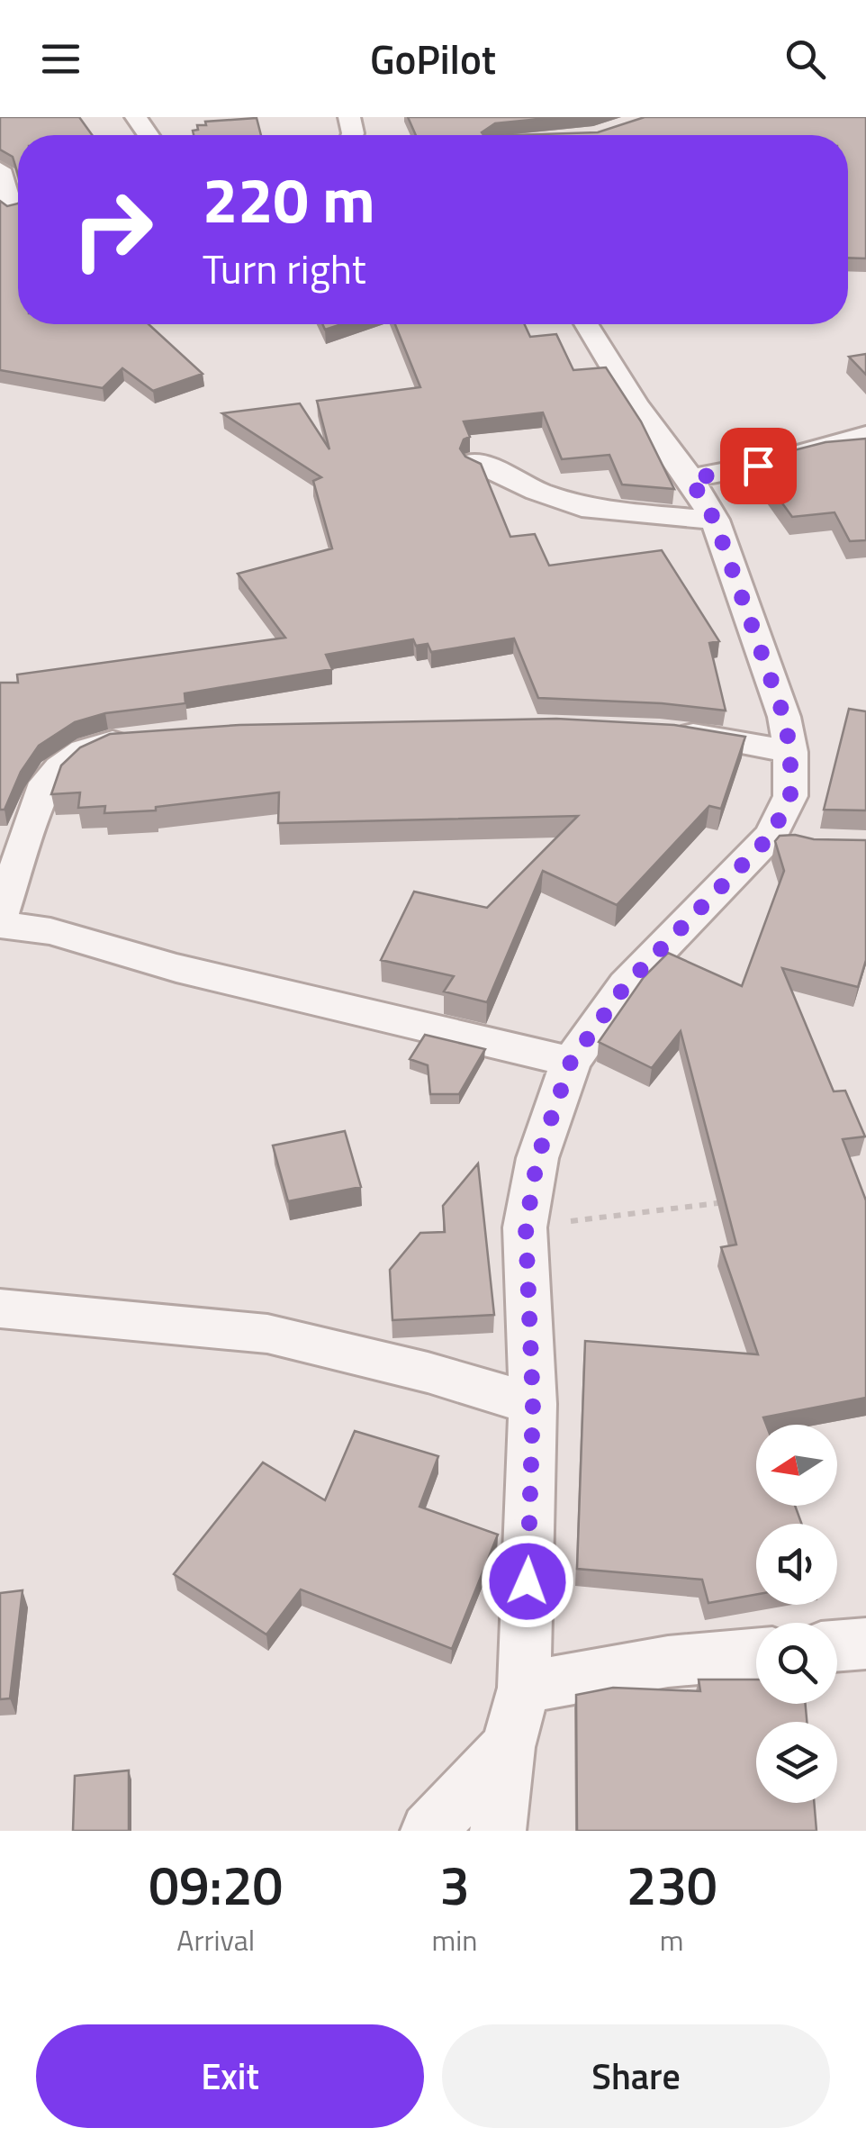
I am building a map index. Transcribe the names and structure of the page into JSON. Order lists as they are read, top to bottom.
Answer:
{
  "north": "left",
  "page": {
    "header": "GoPilot",
    "turn": ["220 m", "Turn right"],
    "eta": [
      "09:20",
      "Arrival",
      "3",
      "min",
      "230",
      "m"
    ],
    "buttons": ["Exit", "Share"]
  }
}
